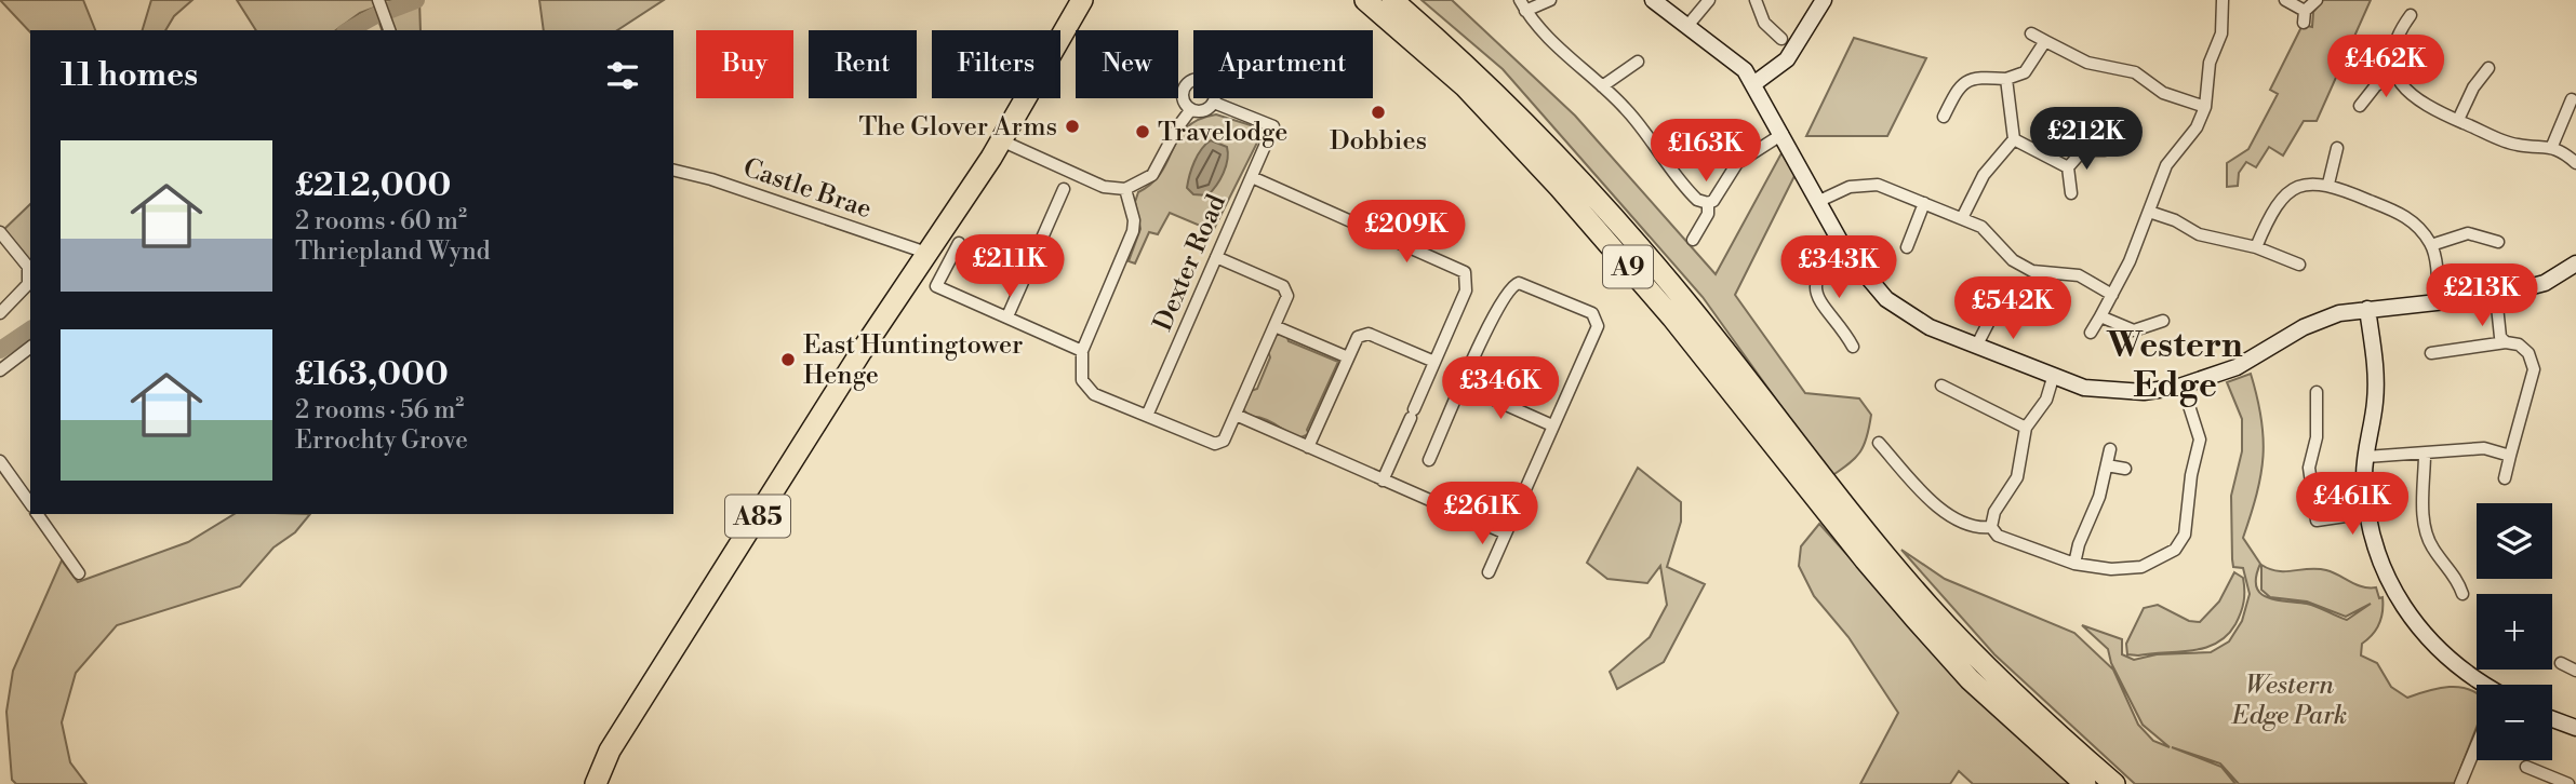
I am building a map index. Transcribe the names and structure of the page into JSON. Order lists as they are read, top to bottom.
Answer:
{
  "streets": {
    "highway": ["A9", "A85"],
    "street": ["Castle Brae", "Dexter Road"]
  },
  "crossings": [
    ["Castle Brae", "A85"]
  ],
  "districts": ["Western Edge"],
  "parks": ["Western Edge Park"],
  "places": [
    "Dobbies",
    "The Glover Arms",
    "Travelodge",
    "East Huntingtower Henge"
  ],
  "page": {
    "chip": [
      "Buy",
      "Rent",
      "Filters",
      "New",
      "Apartment"
    ],
    "heading": "11 homes",
    "price": [
      "£462K",
      "£212K",
      "£163K",
      "£209K",
      "£211K",
      "£343K",
      "£213K",
      "£542K",
      "£346K",
      "£461K",
      "£261K"
    ],
    "list": [
      {
        "name": "£212,000",
        "note": "2 rooms · 60 m² · Thriepland Wynd"
      },
      {
        "name": "£163,000",
        "note": "2 rooms · 56 m² · Errochty Grove"
      }
    ],
    "map_buttons": ["+", "−"]
  }
}
